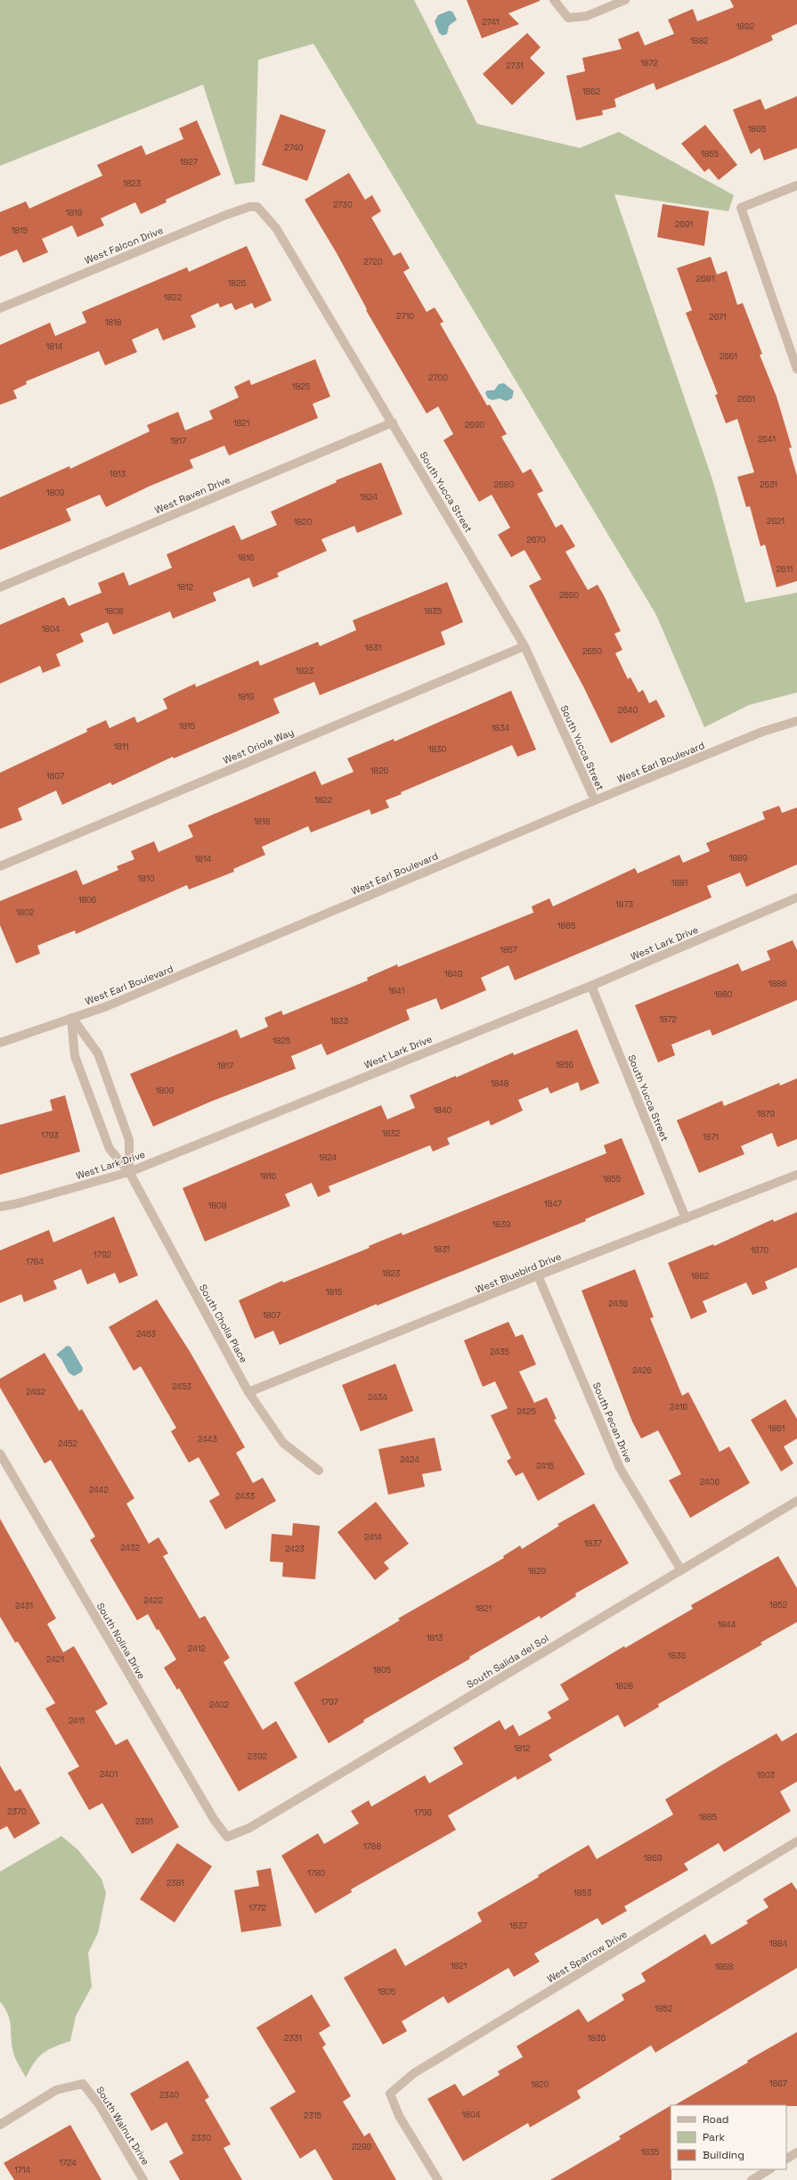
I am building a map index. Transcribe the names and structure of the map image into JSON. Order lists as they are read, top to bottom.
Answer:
{
  "streets": {
    "street": [
      "West Falcon Drive",
      "South Yucca Street",
      "West Raven Drive",
      "West Oriole Way",
      "West Earl Boulevard",
      "West Lark Drive",
      "West Bluebird Drive",
      "South Cholla Place",
      "South Pecan Drive",
      "South Nolina Drive",
      "South Salida del Sol",
      "West Sparrow Drive",
      "South Walnut Drive"
    ]
  },
  "crossings": [
    ["West Falcon Drive", "South Yucca Street"],
    ["South Yucca Street", "West Raven Drive"],
    ["South Yucca Street", "West Oriole Way"],
    ["South Yucca Street", "West Earl Boulevard"],
    ["South Yucca Street", "West Lark Drive"],
    ["South Yucca Street", "West Bluebird Drive"],
    ["West Earl Boulevard", "South Cholla Place"],
    ["West Lark Drive", "South Cholla Place"],
    ["West Bluebird Drive", "South Cholla Place"],
    ["West Bluebird Drive", "South Pecan Drive"],
    ["South Pecan Drive", "South Salida del Sol"],
    ["South Nolina Drive", "South Salida del Sol"]
  ],
  "house_numbers": [
    "2741",
    "1892",
    "1882",
    "1872",
    "2731",
    "1862",
    "1865",
    "2740",
    "1855",
    "1827",
    "1823",
    "2730",
    "1819",
    "2691",
    "1815",
    "2720",
    "2681",
    "1826",
    "1822",
    "2710",
    "2671",
    "1818",
    "1814",
    "2661",
    "2700",
    "1825",
    "2651",
    "1821",
    "2690",
    "2641",
    "1817",
    "1813",
    "2680",
    "2631",
    "1809",
    "1824",
    "2621",
    "1820",
    "2670",
    "1816",
    "2611",
    "1812",
    "2660",
    "1808",
    "1835",
    "1804",
    "1831",
    "2650",
    "1823",
    "1819",
    "2640",
    "1815",
    "1834",
    "1811",
    "1830",
    "1826",
    "1807",
    "1822",
    "1818",
    "1889",
    "1814",
    "1810",
    "1881",
    "1806",
    "1873",
    "1802",
    "1865",
    "1857",
    "1849",
    "1888",
    "1841",
    "1880",
    "1872",
    "1833",
    "1825",
    "1856",
    "1817",
    "1848",
    "1809",
    "1840",
    "1879",
    "1832",
    "1793",
    "1871",
    "1824",
    "1816",
    "1855",
    "1847",
    "1808",
    "1839",
    "1831",
    "1870",
    "1792",
    "1784",
    "1823",
    "1862",
    "1815",
    "2436",
    "1807",
    "2463",
    "2435",
    "2426",
    "2453",
    "2462",
    "2434",
    "2416",
    "2425",
    "1861",
    "2443",
    "2452",
    "2424",
    "2415",
    "2406",
    "2442",
    "2433",
    "2414",
    "1837",
    "2432",
    "2423",
    "1829",
    "2422",
    "1852",
    "2431",
    "1821",
    "1844",
    "1813",
    "2412",
    "1836",
    "2421",
    "1805",
    "1828",
    "1797",
    "2402",
    "2411",
    "1812",
    "2392",
    "2401",
    "1903",
    "2370",
    "1796",
    "1885",
    "2391",
    "1788",
    "1869",
    "1780",
    "2381",
    "1853",
    "1772",
    "1837",
    "1884",
    "1821",
    "1868",
    "1805",
    "1852",
    "2331",
    "1836",
    "1867",
    "1820",
    "2340",
    "1804",
    "2315",
    "2330",
    "2299",
    "1835",
    "1724",
    "1714"
  ],
  "legend": ["Road", "Park", "Building"]
}
